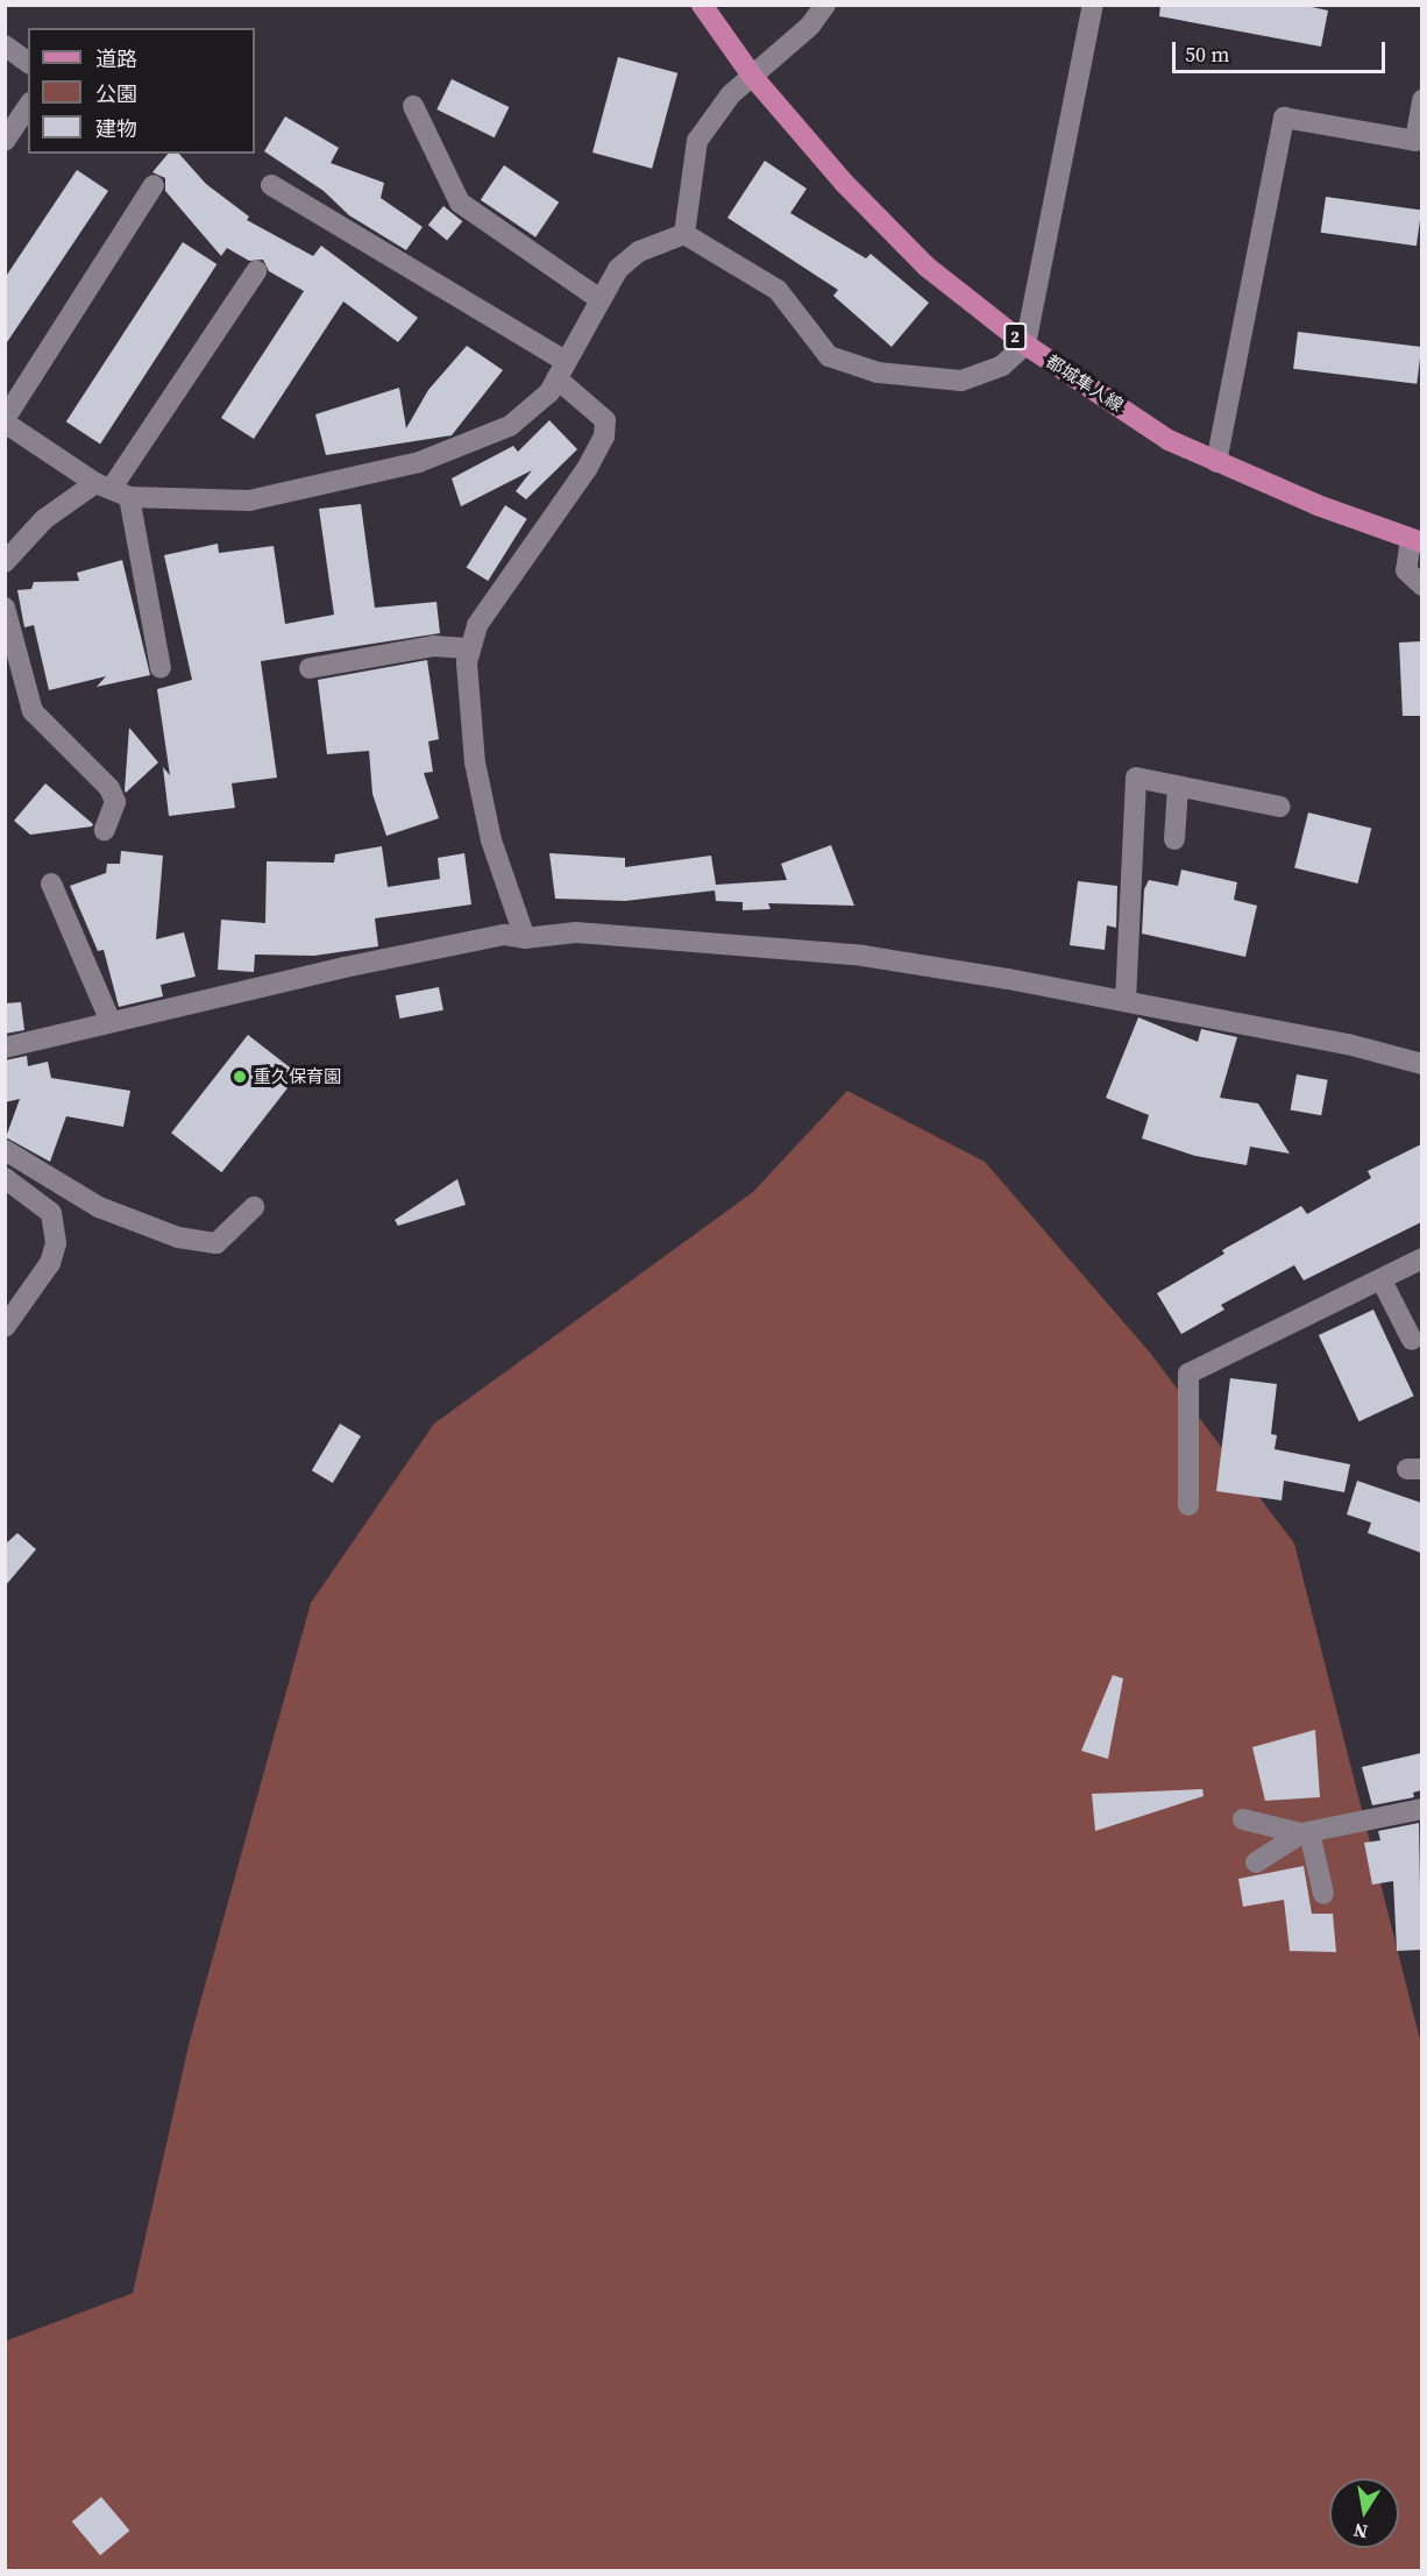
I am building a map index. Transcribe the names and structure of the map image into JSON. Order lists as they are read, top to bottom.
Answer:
{
  "streets": {
    "main road": ["2", "都城隼人線"]
  },
  "places": ["重久保育園"],
  "legend": ["道路", "公園", "建物"],
  "scale_bar": "50 m",
  "north": "bottom"
}
